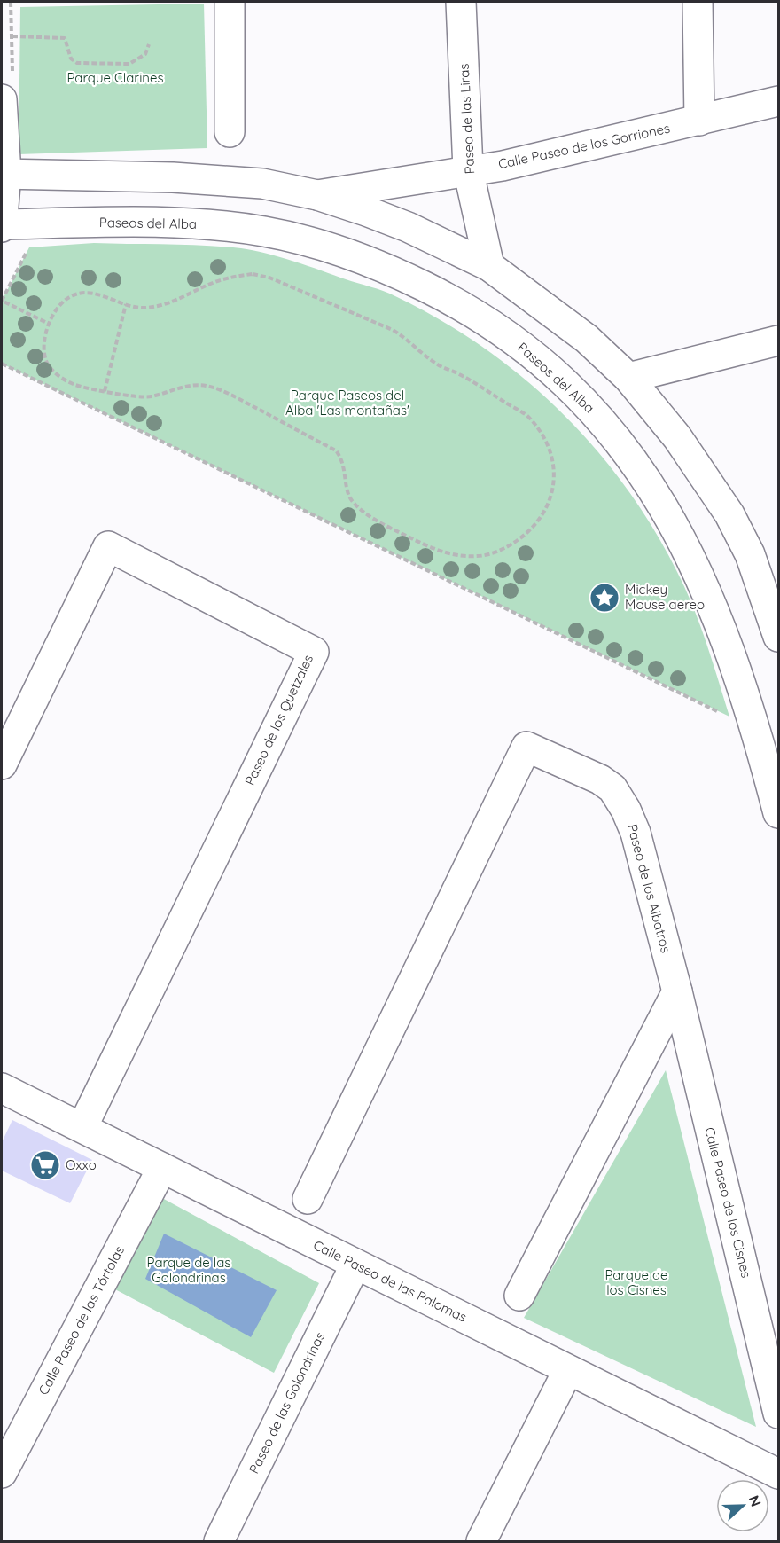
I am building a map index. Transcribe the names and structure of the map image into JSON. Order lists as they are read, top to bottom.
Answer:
{
  "streets": {
    "street": [
      "Paseo de las Liras",
      "Calle Paseo de los Gorriones",
      "Paseos del Alba",
      "Paseo de los Quetzales",
      "Paseo de los Albatros",
      "Calle Paseo de los Cisnes",
      "Calle Paseo de las Palomas",
      "Calle Paseo de las Tórtolas",
      "Paseo de las Golondrinas"
    ]
  },
  "crossings": [
    ["Paseo de las Liras", "Calle Paseo de los Gorriones"],
    ["Paseo de los Quetzales", "Calle Paseo de las Palomas"],
    ["Paseo de los Albatros", "Calle Paseo de los Cisnes"],
    ["Calle Paseo de las Palomas", "Calle Paseo de las Tórtolas"],
    ["Calle Paseo de las Palomas", "Paseo de las Golondrinas"]
  ],
  "parks": [
    "Parque Clarines",
    "Parque Paseos del Alba 'Las montañas'",
    "Parque de las Golondrinas",
    "Parque de los Cisnes"
  ],
  "places": {
    "place": ["Mickey Mouse aereo"],
    "supermarket": ["Oxxo"]
  },
  "north": "right"
}
